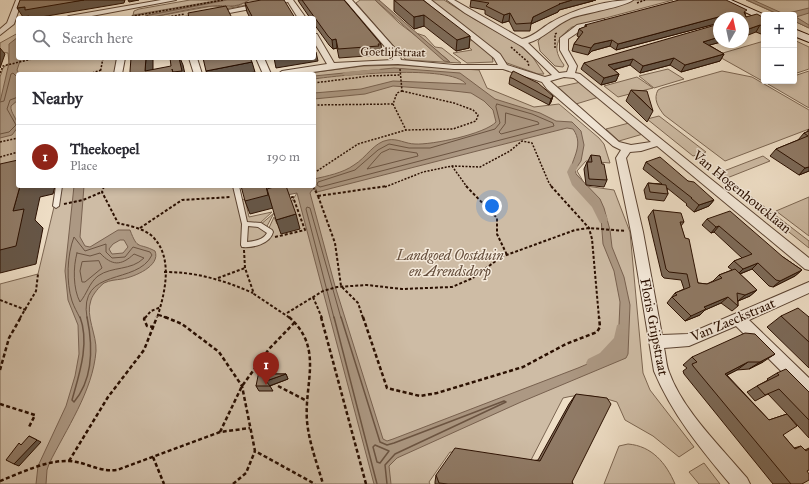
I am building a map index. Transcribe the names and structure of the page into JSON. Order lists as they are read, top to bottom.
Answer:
{
  "streets": {
    "street": [
      "Goetlijfstraat",
      "Van Hogenhoucklaan",
      "Van Zaeckstraat",
      "Floris Grijpstraat"
    ]
  },
  "crossings": [
    ["Van Zaeckstraat", "Floris Grijpstraat"]
  ],
  "parks": ["Landgoed Oostduin en Arendsdorp"],
  "north": "top",
  "page": {
    "map_buttons": ["+", "−"],
    "search": "Search here",
    "heading": "Nearby",
    "list": [
      {
        "mark": "1",
        "name": "Theekoepel",
        "note": "Place",
        "value": "190 m"
      }
    ],
    "pins": "1"
  }
}
